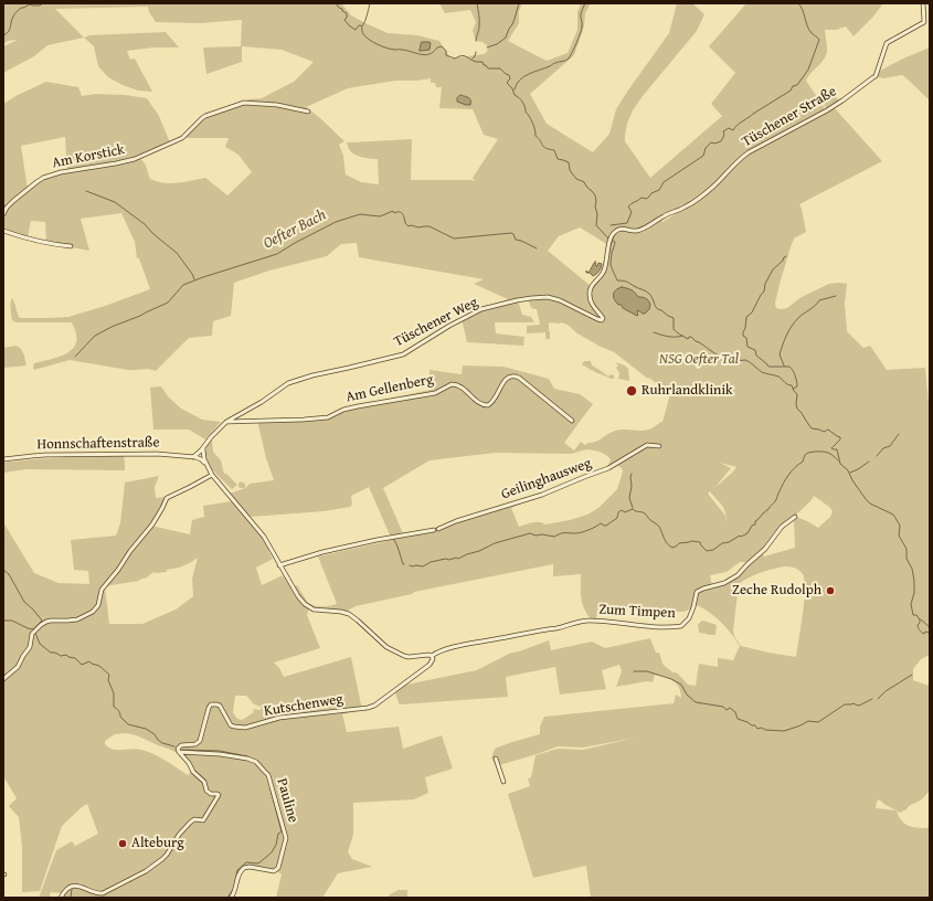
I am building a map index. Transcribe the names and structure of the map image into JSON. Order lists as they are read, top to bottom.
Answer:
{
  "streets": {
    "street": [
      "Tüschener Straße",
      "Am Korstick",
      "Tüschener Weg",
      "Am Gellenberg",
      "Honnschaftenstraße",
      "Geilinghausweg",
      "Zum Timpen",
      "Kutschenweg",
      "Pauline"
    ]
  },
  "crossings": [
    ["Tüschener Straße", "Tüschener Weg"],
    ["Tüschener Weg", "Am Gellenberg"],
    ["Tüschener Weg", "Honnschaftenstraße"],
    ["Zum Timpen", "Kutschenweg"],
    ["Kutschenweg", "Pauline"]
  ],
  "water": ["Oefter Bach"],
  "parks": ["NSG Oefter Tal"],
  "places": ["Ruhrlandklinik", "Zeche Rudolph", "Alteburg"]
}
